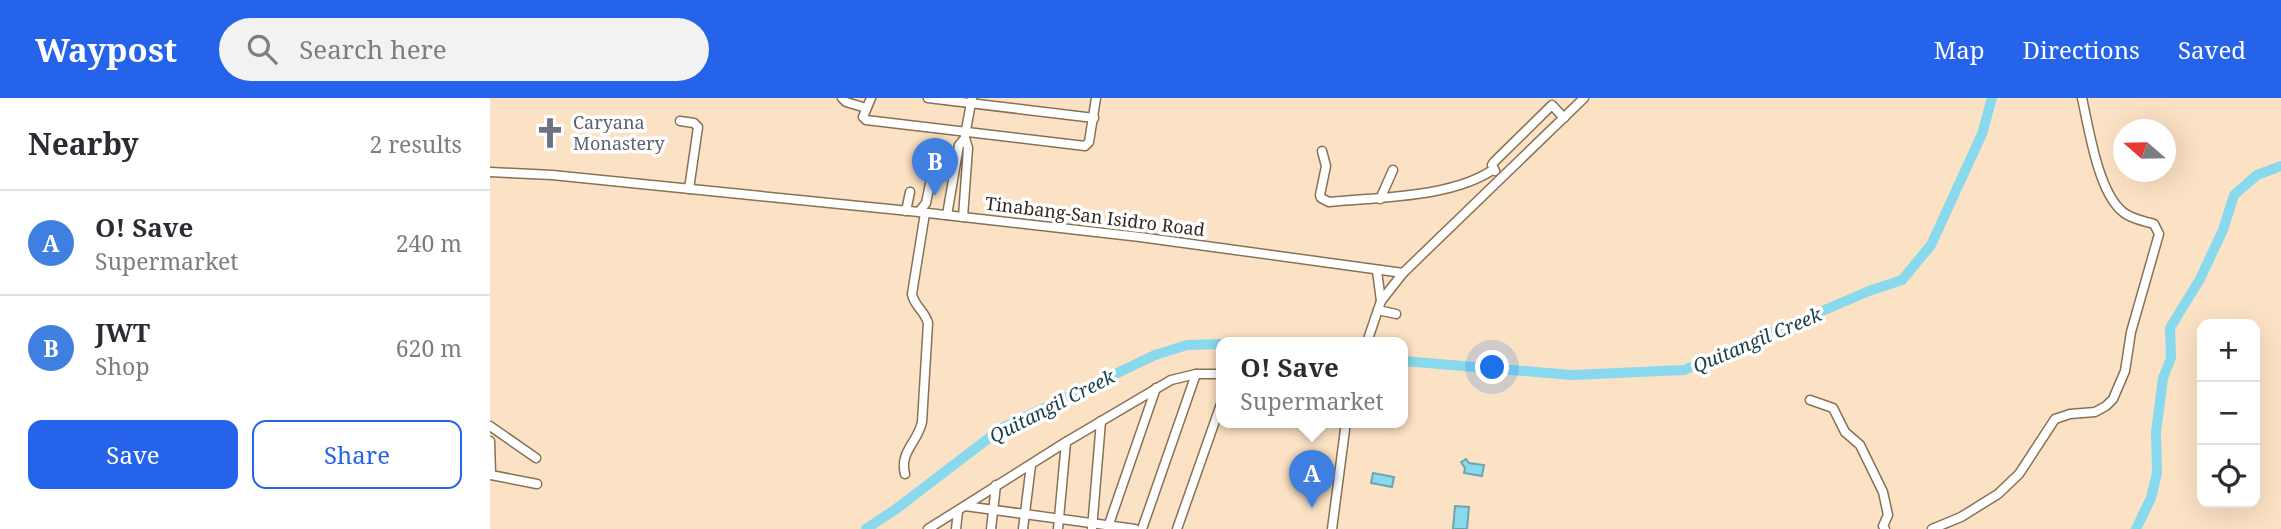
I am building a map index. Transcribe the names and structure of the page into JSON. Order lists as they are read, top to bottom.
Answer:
{
  "streets": {
    "street": ["Tinabang-San Isidro Road"]
  },
  "water": ["Quitangil Creek"],
  "places": {
    "church": ["Caryana Monastery"]
  },
  "north": "left",
  "page": {
    "header": "Waypost",
    "search": "Search here",
    "nav": ["Map", "Directions", "Saved"],
    "heading": ["Nearby", "2 results"],
    "pins": ["B", "A"],
    "list": [
      {
        "mark": "A",
        "name": "O! Save",
        "note": "Supermarket",
        "value": "240 m"
      },
      {
        "mark": "B",
        "name": "JWT",
        "note": "Shop",
        "value": "620 m"
      }
    ],
    "map_buttons": ["+", "−"],
    "popup": ["O! Save", "Supermarket"],
    "buttons": ["Save", "Share"]
  }
}
